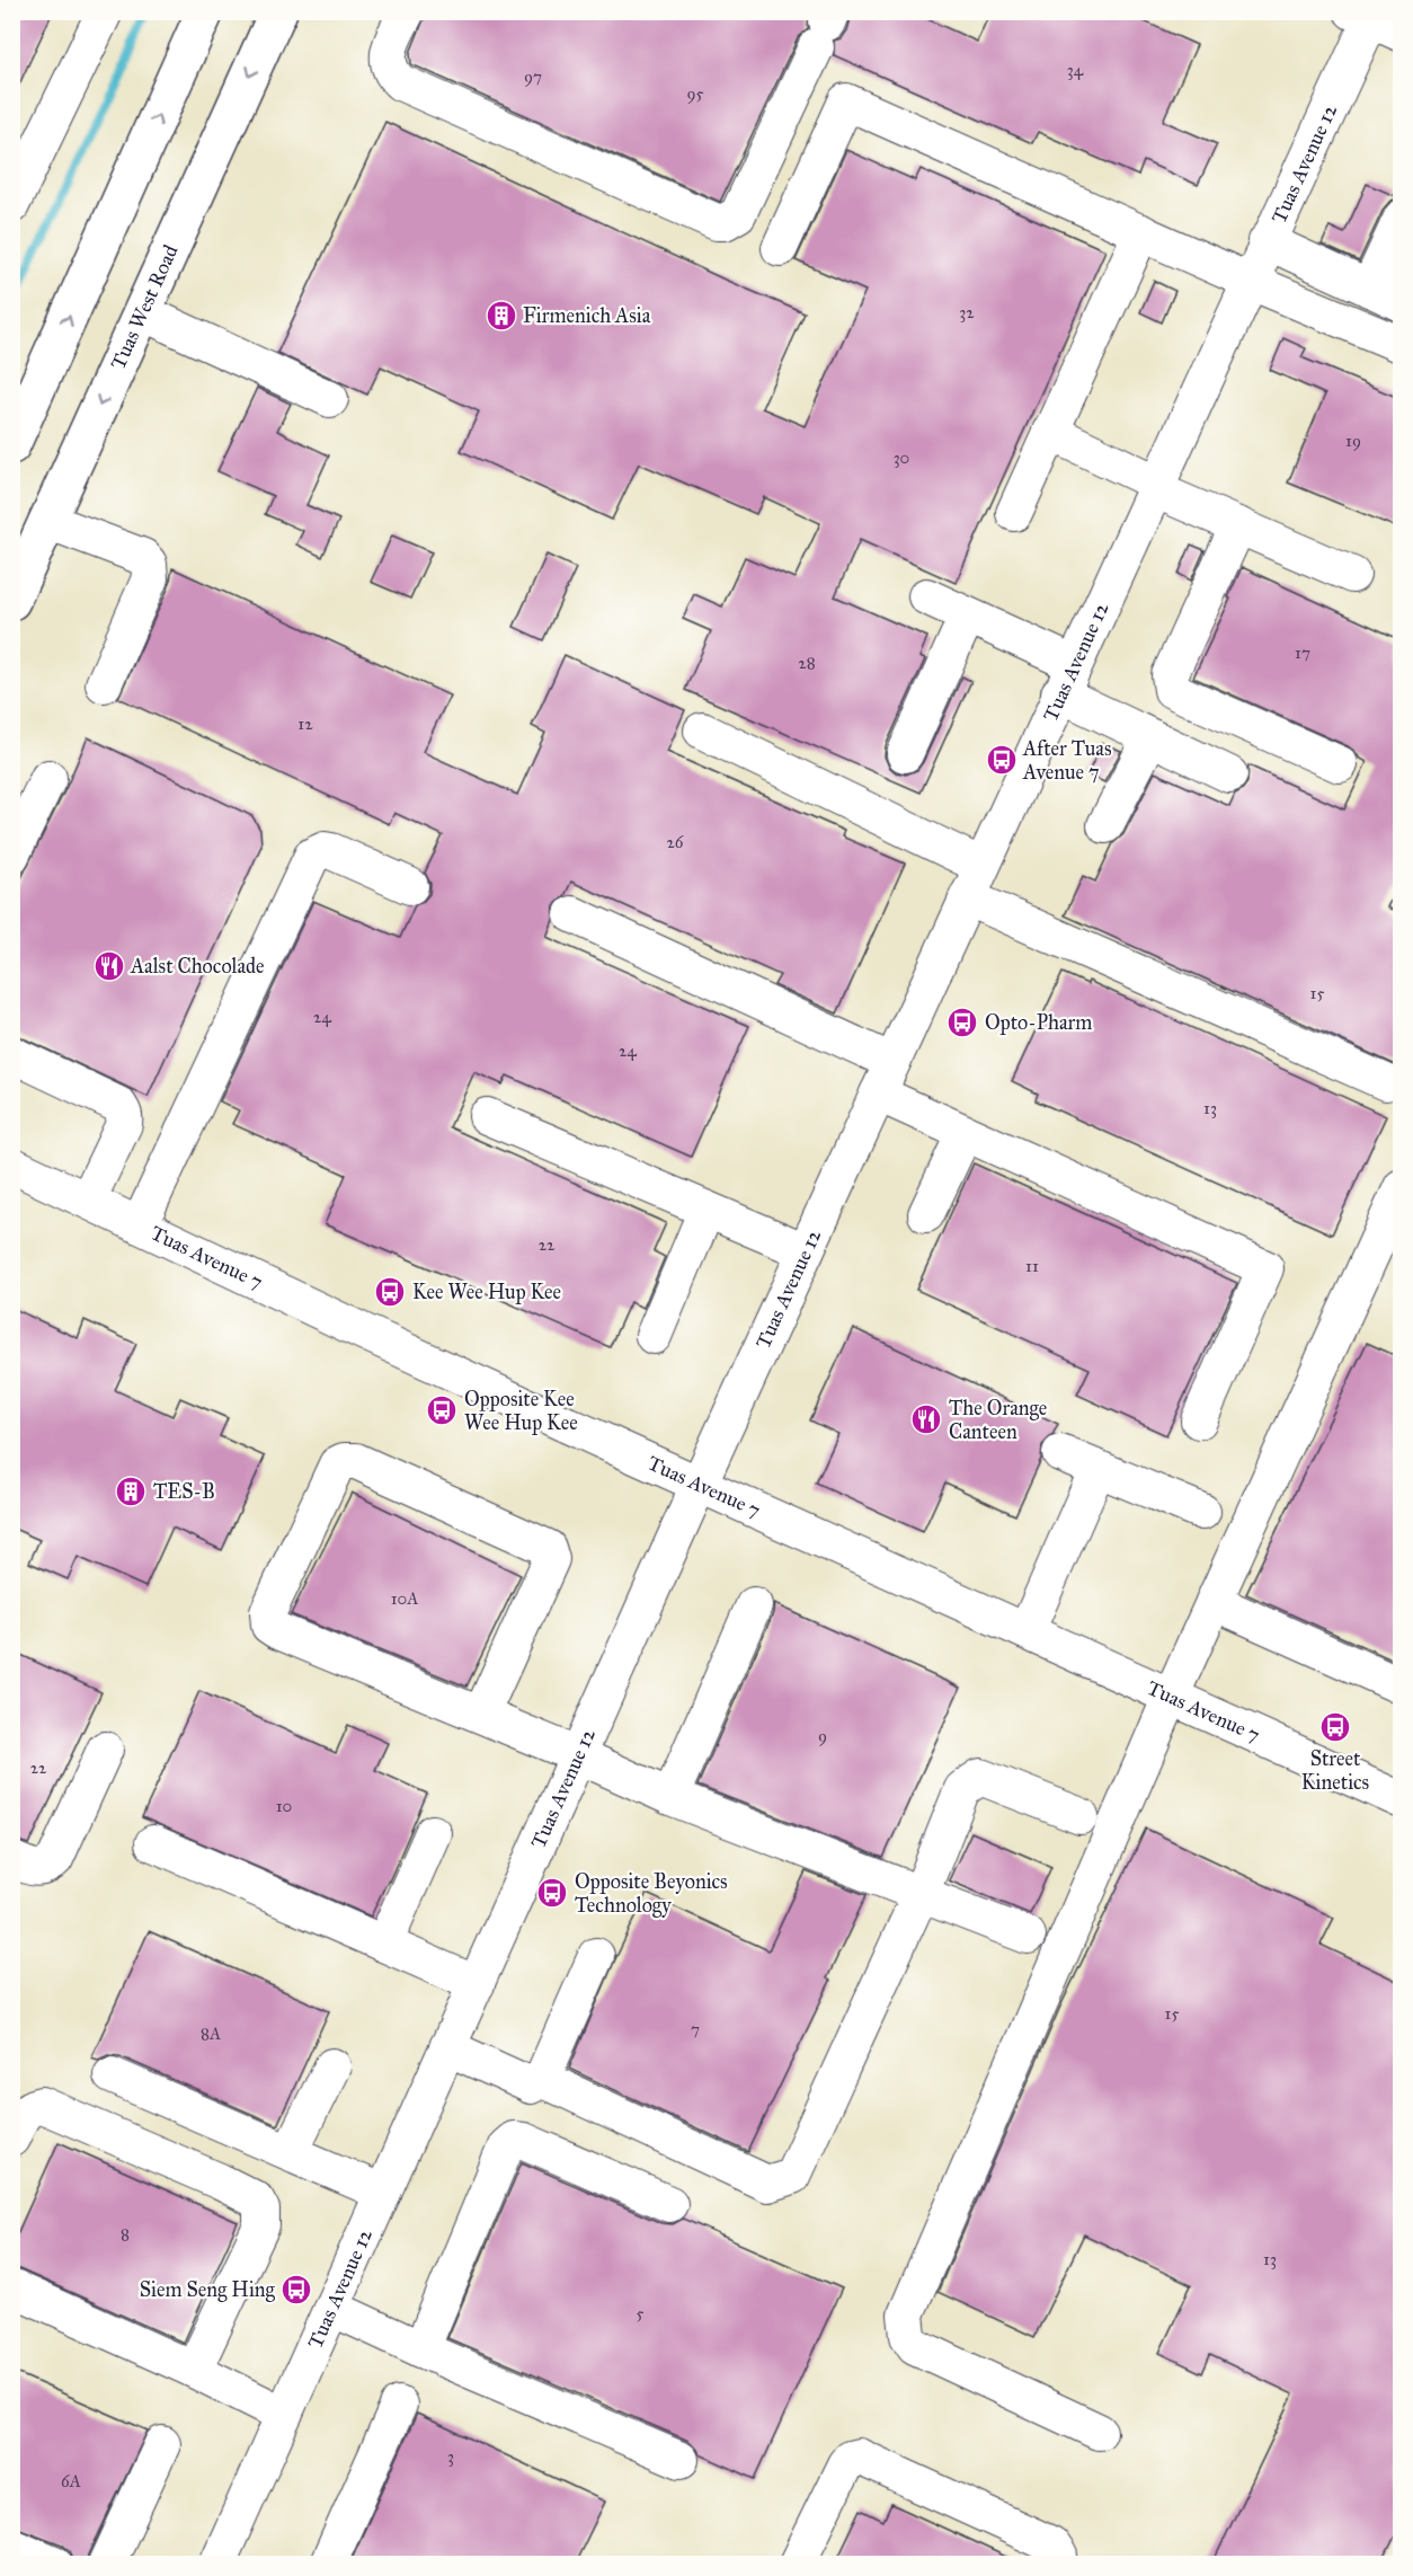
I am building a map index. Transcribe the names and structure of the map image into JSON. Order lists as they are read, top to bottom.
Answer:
{
  "streets": {
    "main road": ["Tuas West Road"],
    "street": ["Tuas Avenue 12", "Tuas Avenue 7"]
  },
  "crossings": [
    ["Tuas Avenue 12", "Tuas Avenue 7"]
  ],
  "places": {
    "building": ["Firmenich Asia", "TES-B"],
    "bus stop": [
      "After Tuas Avenue 7",
      "Opto-Pharm",
      "Kee Wee Hup Kee",
      "Opposite Kee Wee Hup Kee",
      "Street Kinetics",
      "Opposite Beyonics Technology",
      "Siem Seng Hing"
    ],
    "restaurant": ["Aalst Chocolade", "The Orange Canteen"]
  },
  "house_numbers": [
    "34",
    "97",
    "95",
    "32",
    "19",
    "30",
    "17",
    "28",
    "12",
    "26",
    "15",
    "24",
    "24",
    "13",
    "22",
    "11",
    "10A",
    "9",
    "22",
    "10",
    "15",
    "7",
    "8A",
    "8",
    "13",
    "5",
    "3",
    "6A"
  ]
}
